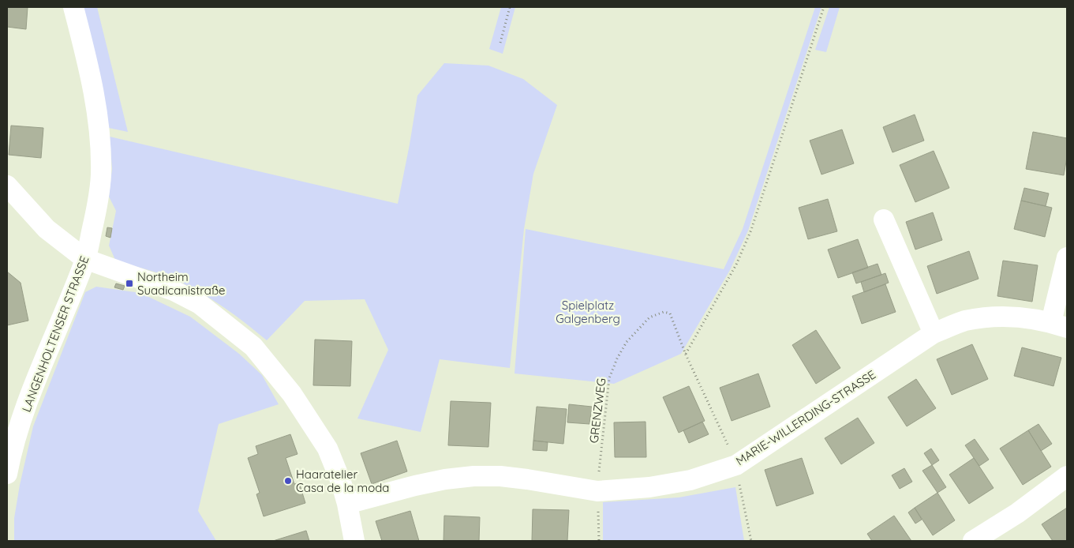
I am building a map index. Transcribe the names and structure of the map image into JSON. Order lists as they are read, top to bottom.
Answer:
{
  "streets": {
    "street": ["LANGENHOLTENSER STRASSE", "MARIE-WILLERDING-STRASSE"],
    "path": ["GRENZWEG"]
  },
  "crossings": [
    ["GRENZWEG", "MARIE-WILLERDING-STRASSE"]
  ],
  "parks": ["Spielplatz Galgenberg"],
  "places": {
    "transit": ["Northeim Suadicanistraße"],
    "other": ["Haaratelier Casa de la moda"]
  }
}
